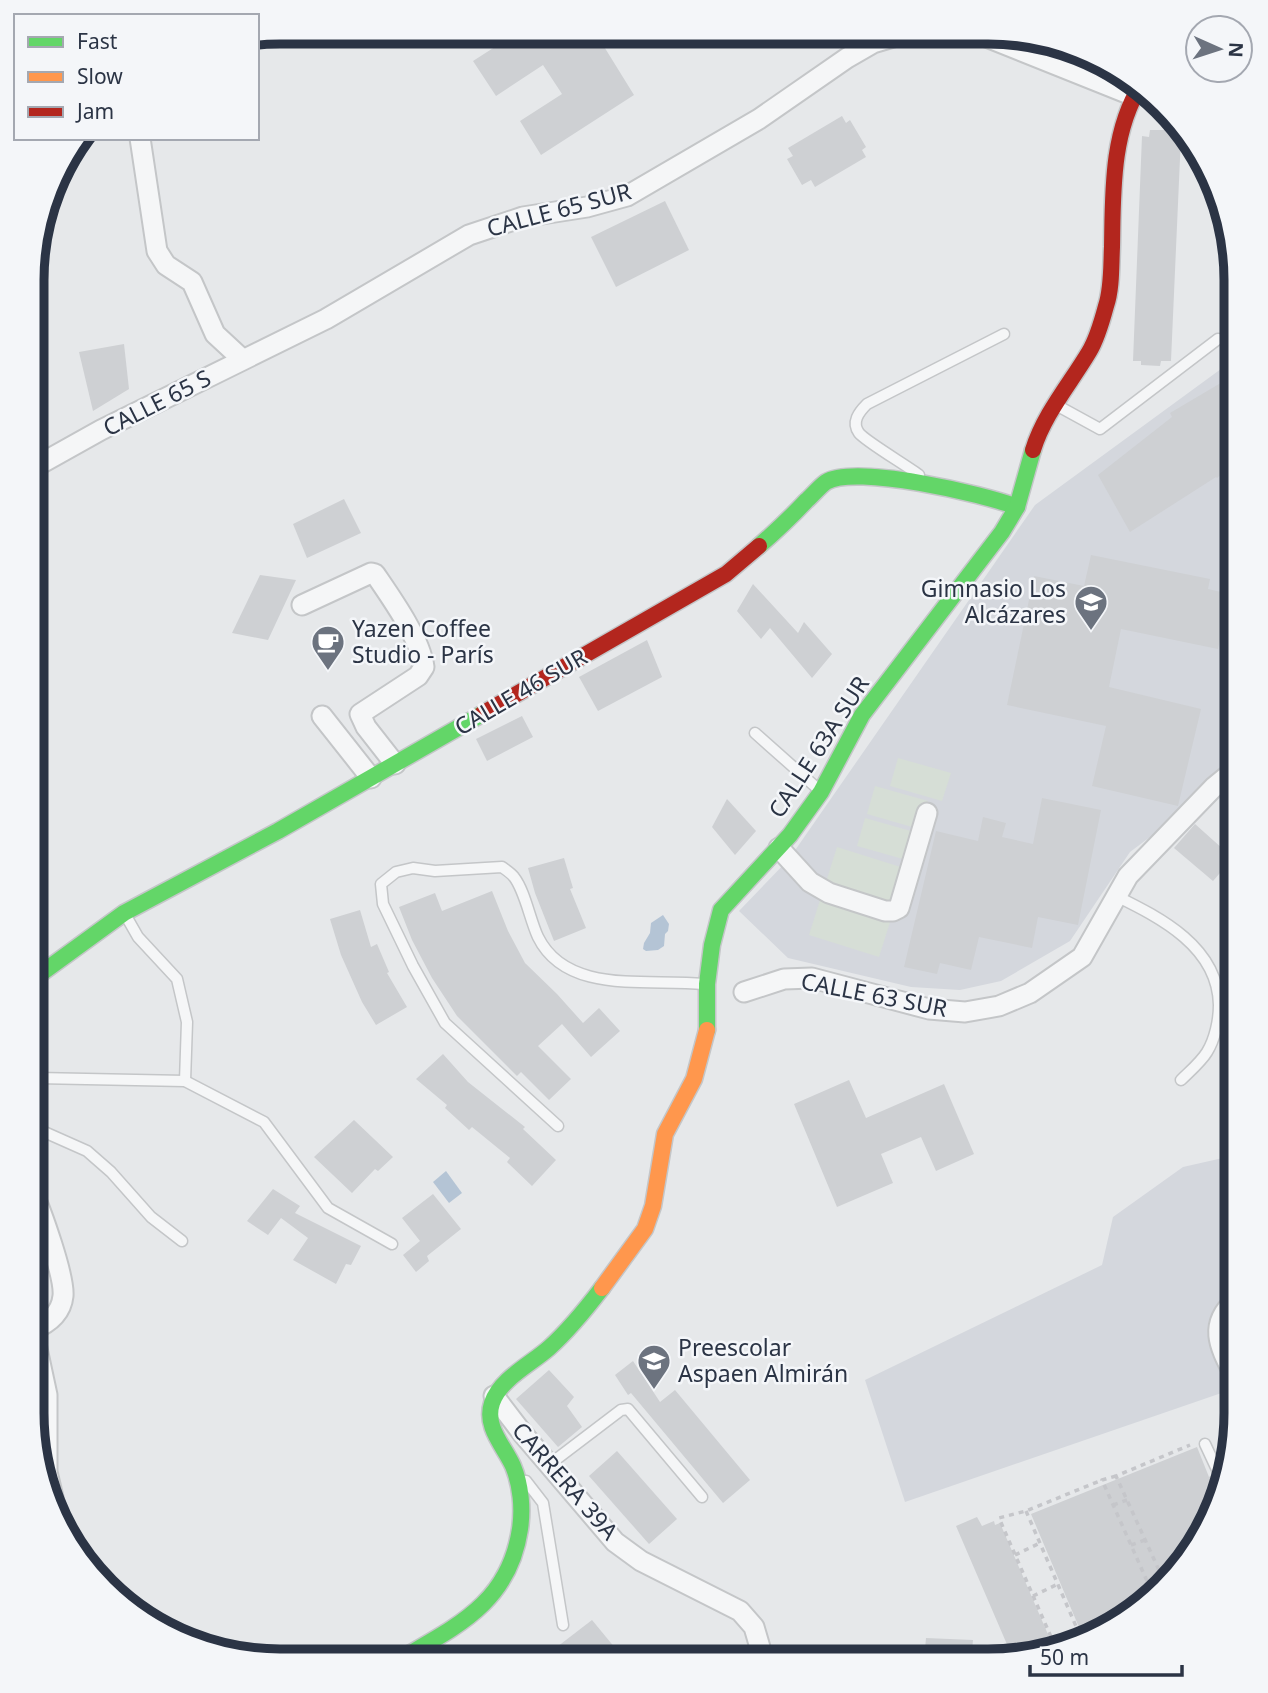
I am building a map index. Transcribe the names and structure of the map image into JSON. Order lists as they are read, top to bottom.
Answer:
{
  "streets": {
    "street": [
      "CALLE 65 SUR",
      "CALLE 65 S",
      "CALLE 46 SUR",
      "CALLE 63A SUR",
      "CALLE 63 SUR",
      "CARRERA 39A"
    ]
  },
  "crossings": [
    ["CALLE 65 SUR", "CALLE 65 S"],
    ["CALLE 46 SUR", "CALLE 63A SUR"],
    ["CALLE 63A SUR", "CARRERA 39A"]
  ],
  "places": {
    "school or university": ["Gimnasio Los Alcázares", "Preescolar Aspaen Almirán"],
    "cafe": ["Yazen Coffee Studio - París"]
  },
  "legend": ["Fast", "Slow", "Jam"],
  "scale_bar": "50 m",
  "north": "right"
}
